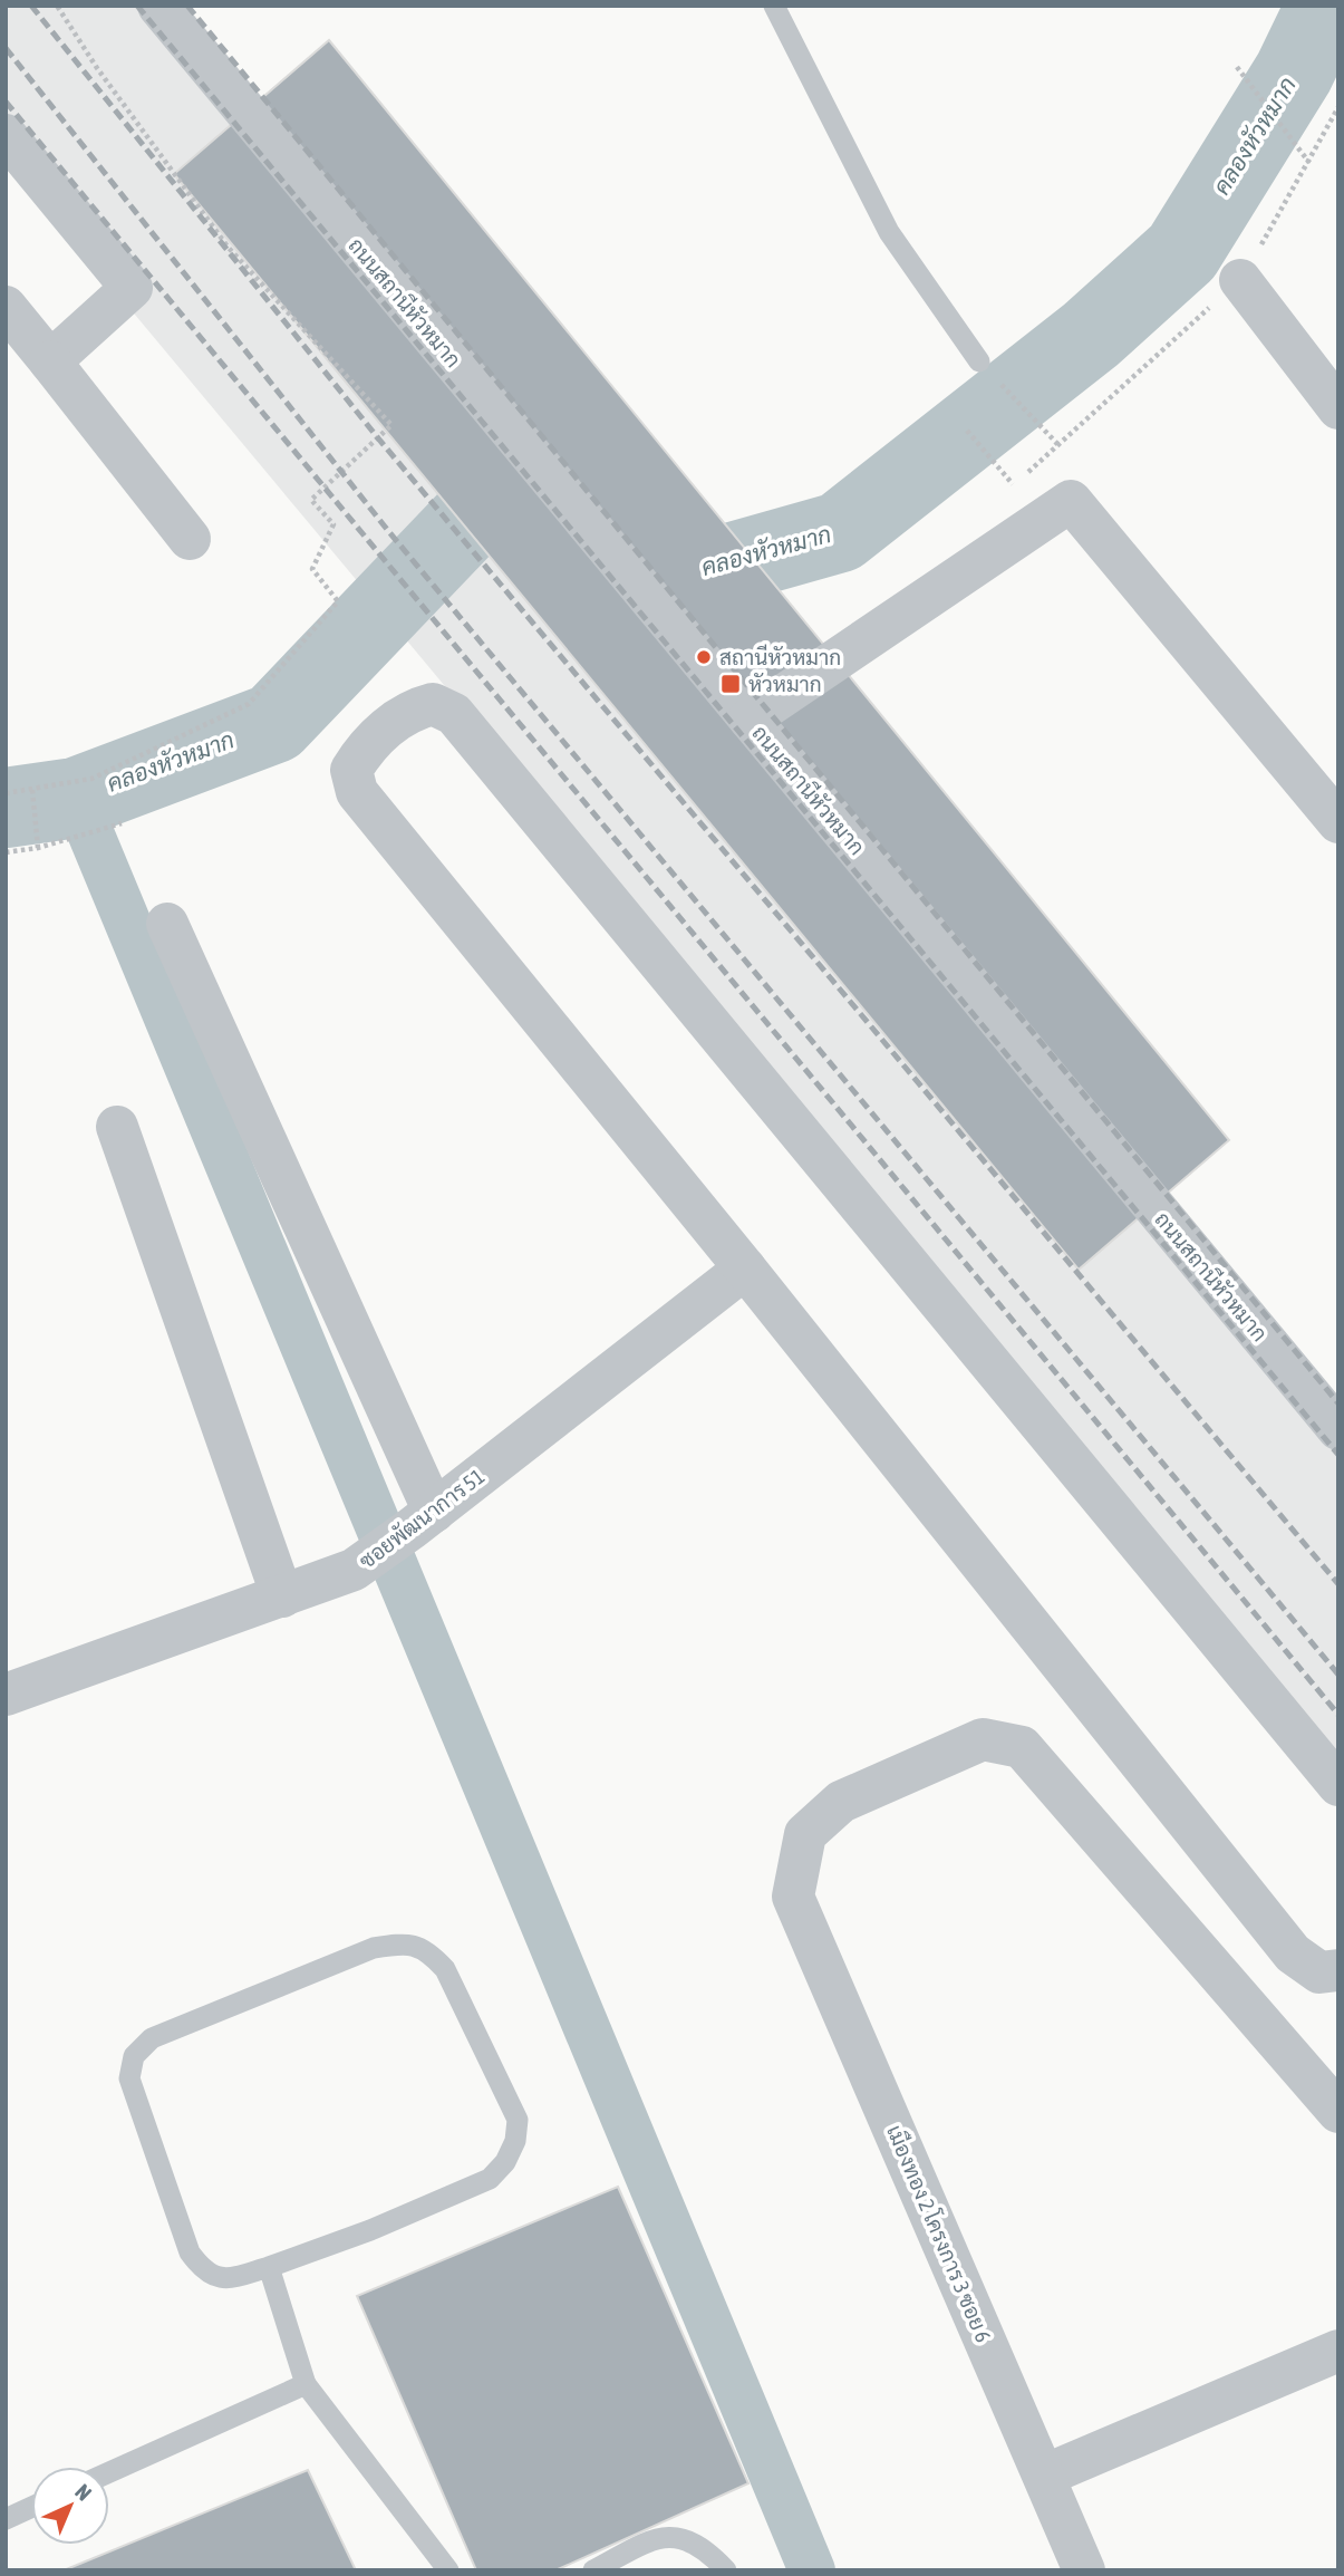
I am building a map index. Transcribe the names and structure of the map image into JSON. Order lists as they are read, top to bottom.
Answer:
{
  "streets": {
    "street": ["ถนนสถานีหัวหมาก", "ซอยพัฒนาการ 51", "เมืองทอง 2 โครงการ 3 ซอย 6"]
  },
  "water": ["คลองหัวหมาก"],
  "places": {
    "other": ["สถานีหัวหมาก"],
    "transit": ["หัวหมาก"]
  },
  "north": "top right"
}
